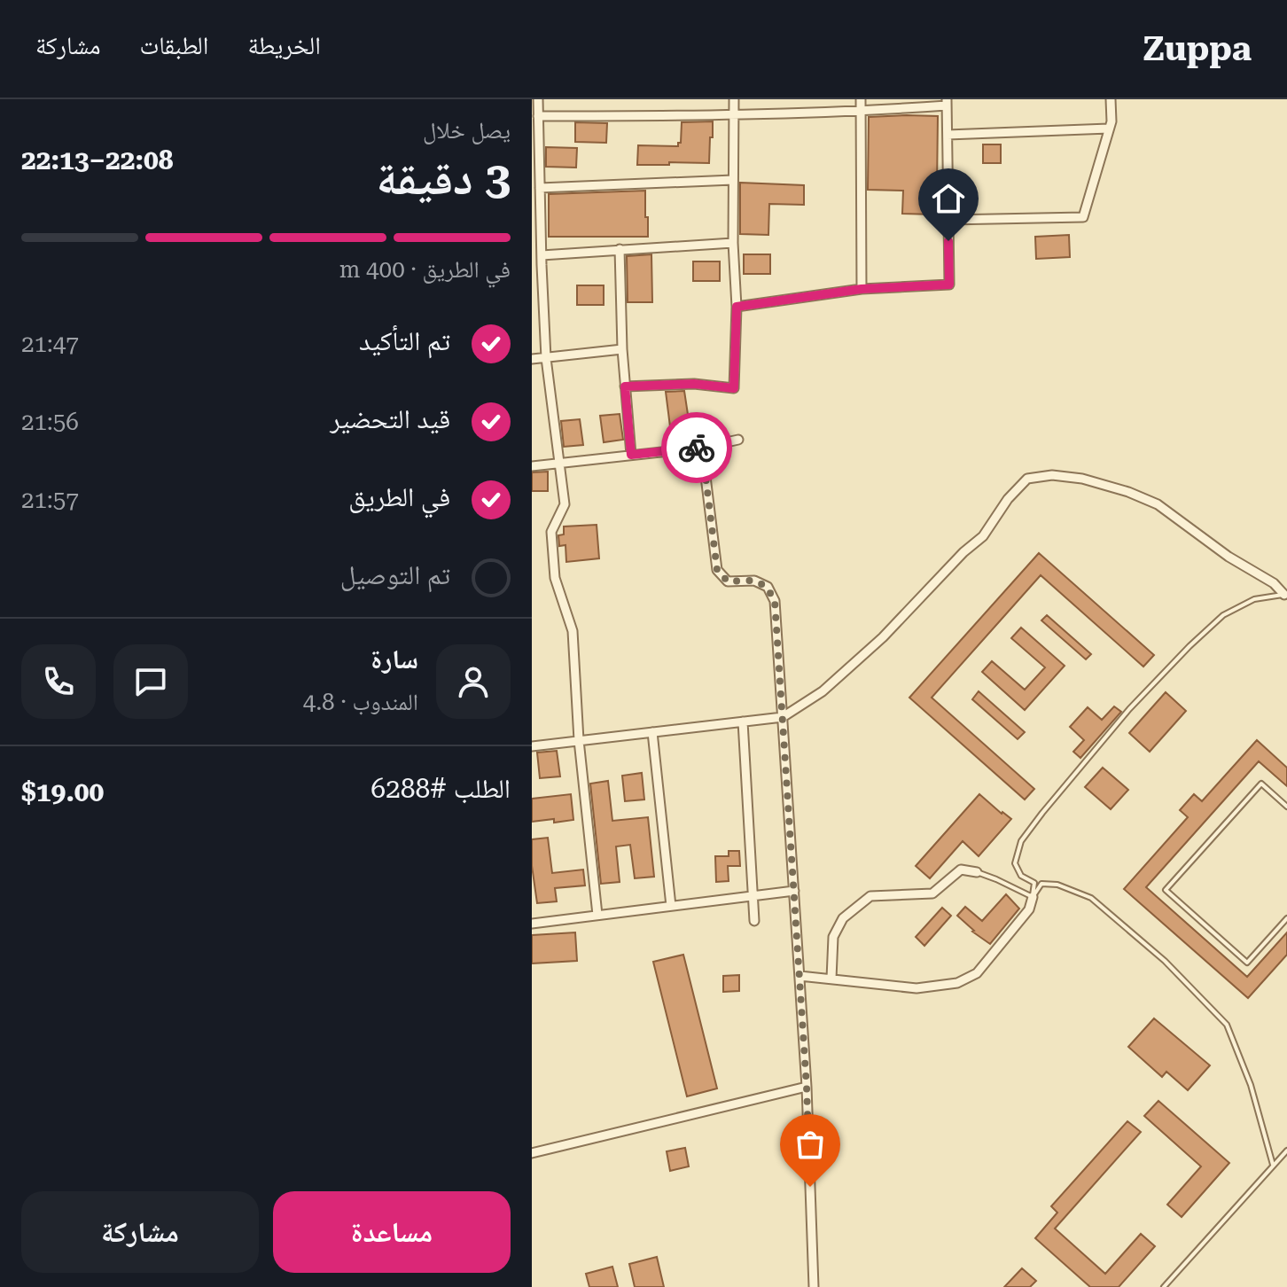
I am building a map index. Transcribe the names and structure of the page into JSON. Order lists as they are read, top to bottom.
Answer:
{
  "page": {
    "header": "Zuppa",
    "nav": ["الخريطة", "الطبقات", "مشاركة"],
    "heading": ["3 دقيقة", "يصل خلال", "22:08–22:13"],
    "panel": [
      "سارة",
      "المندوب · 4.8",
      "الطلب #6288",
      "$19.00"
    ],
    "bar": "في الطريق · 400 m",
    "list": [
      ["تم التأكيد", "21:47"],
      ["قيد التحضير", "21:56"],
      ["في الطريق", "21:57"],
      "تم التوصيل"
    ],
    "buttons": ["مساعدة", "مشاركة"]
  }
}
